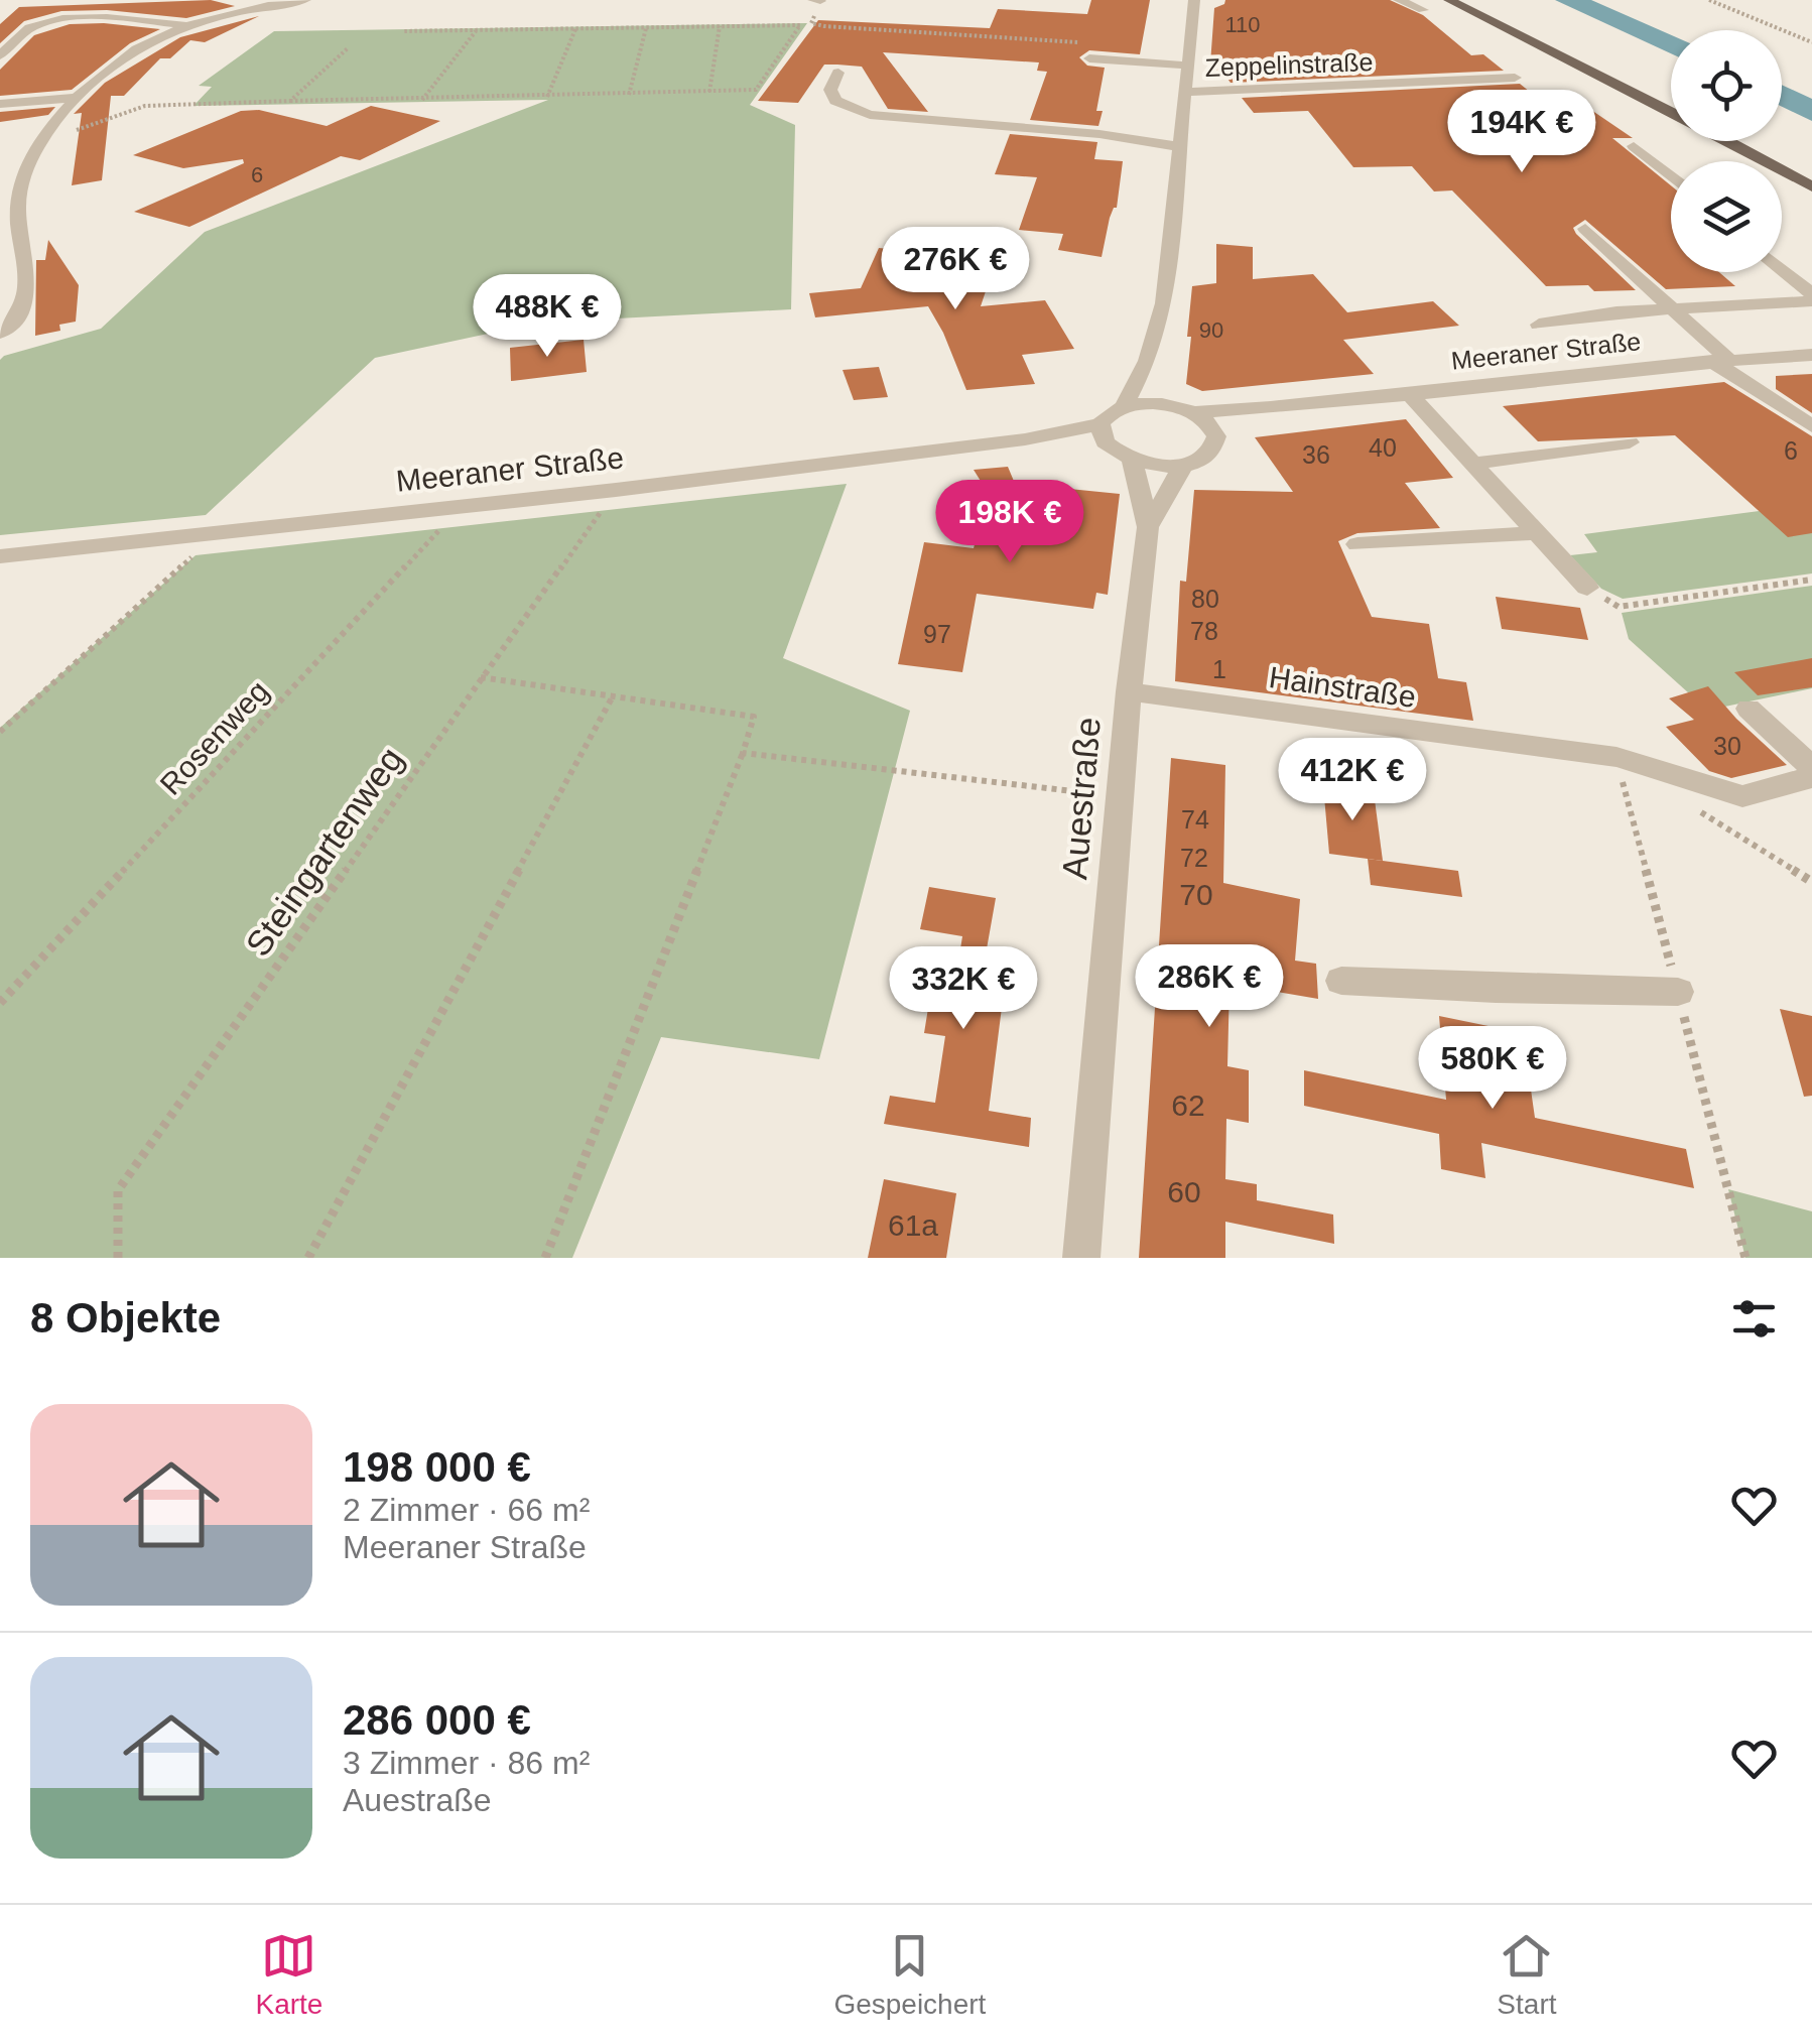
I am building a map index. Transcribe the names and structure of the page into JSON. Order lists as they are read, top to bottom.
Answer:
{
  "streets": {
    "street": [
      "Zeppelinstraße",
      "Meeraner Straße",
      "Hainstraße",
      "Auestraße"
    ],
    "path": ["Rosenweg", "Steingartenweg"]
  },
  "crossings": [
    ["Meeraner Straße", "Rosenweg"],
    ["Meeraner Straße", "Auestraße"],
    ["Meeraner Straße", "Steingartenweg"],
    ["Hainstraße", "Auestraße"]
  ],
  "house_numbers": [
    "110",
    "6",
    "90",
    "40",
    "6",
    "36",
    "80",
    "78",
    "97",
    "1",
    "30",
    "74",
    "72",
    "70",
    "62",
    "60",
    "61a"
  ],
  "page": {
    "price": [
      "194K €",
      "276K €",
      "488K €",
      "198K €",
      "412K €",
      "286K €",
      "332K €",
      "580K €"
    ],
    "heading": "8 Objekte",
    "list": [
      {
        "name": "198 000 €",
        "note": "2 Zimmer · 66 m² · Meeraner Straße"
      },
      {
        "name": "286 000 €",
        "note": "3 Zimmer · 86 m² · Auestraße"
      }
    ],
    "tabs": ["Karte", "Gespeichert", "Start"]
  }
}
